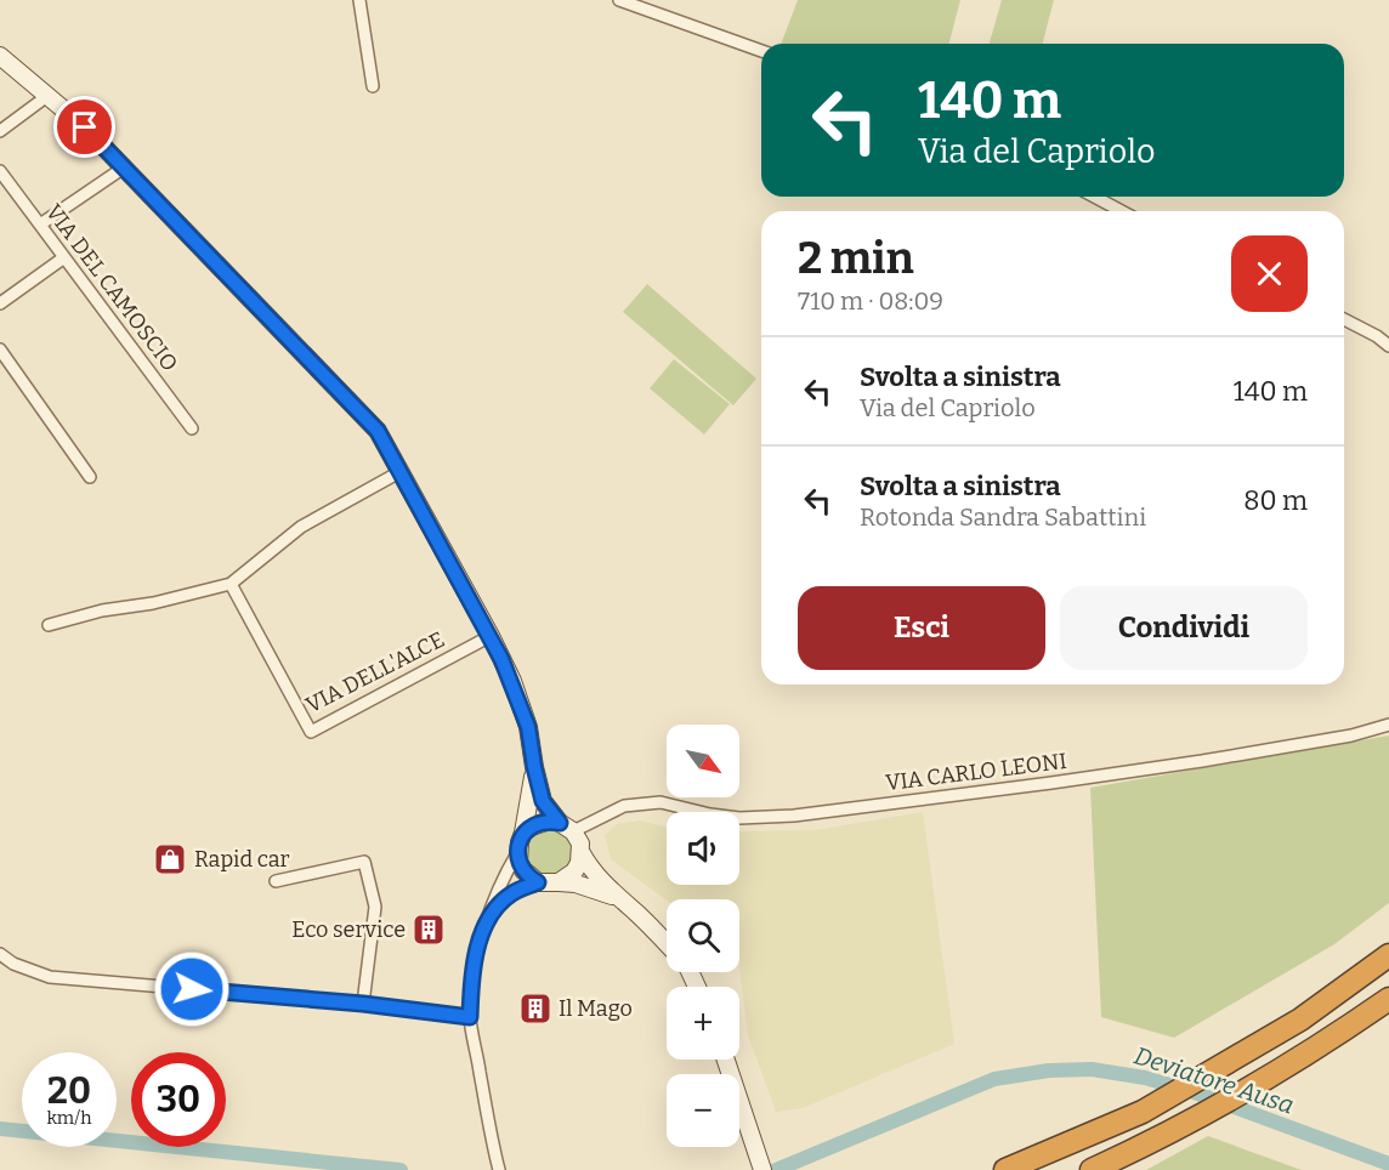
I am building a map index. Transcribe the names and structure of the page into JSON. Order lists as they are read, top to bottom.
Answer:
{
  "streets": {
    "street": ["VIA DEL CAMOSCIO", "VIA DELL'ALCE", "VIA CARLO LEONI"]
  },
  "water": ["Deviatore Ausa"],
  "places": {
    "shop": ["Rapid car"],
    "building": ["Eco service", "Il Mago"]
  },
  "north": "bottom right",
  "page": {
    "turn": ["140 m", "Via del Capriolo"],
    "heading": ["2 min", "710 m · 08:09"],
    "list": [
      {
        "name": "Svolta a sinistra",
        "note": "Via del Capriolo",
        "value": "140 m"
      },
      {
        "name": "Svolta a sinistra",
        "note": "Rotonda Sandra Sabattini",
        "value": "80 m"
      }
    ],
    "buttons": ["Esci", "Condividi"],
    "map_buttons": ["+", "−"],
    "speed": "20 km/h",
    "limit": "30"
  }
}
